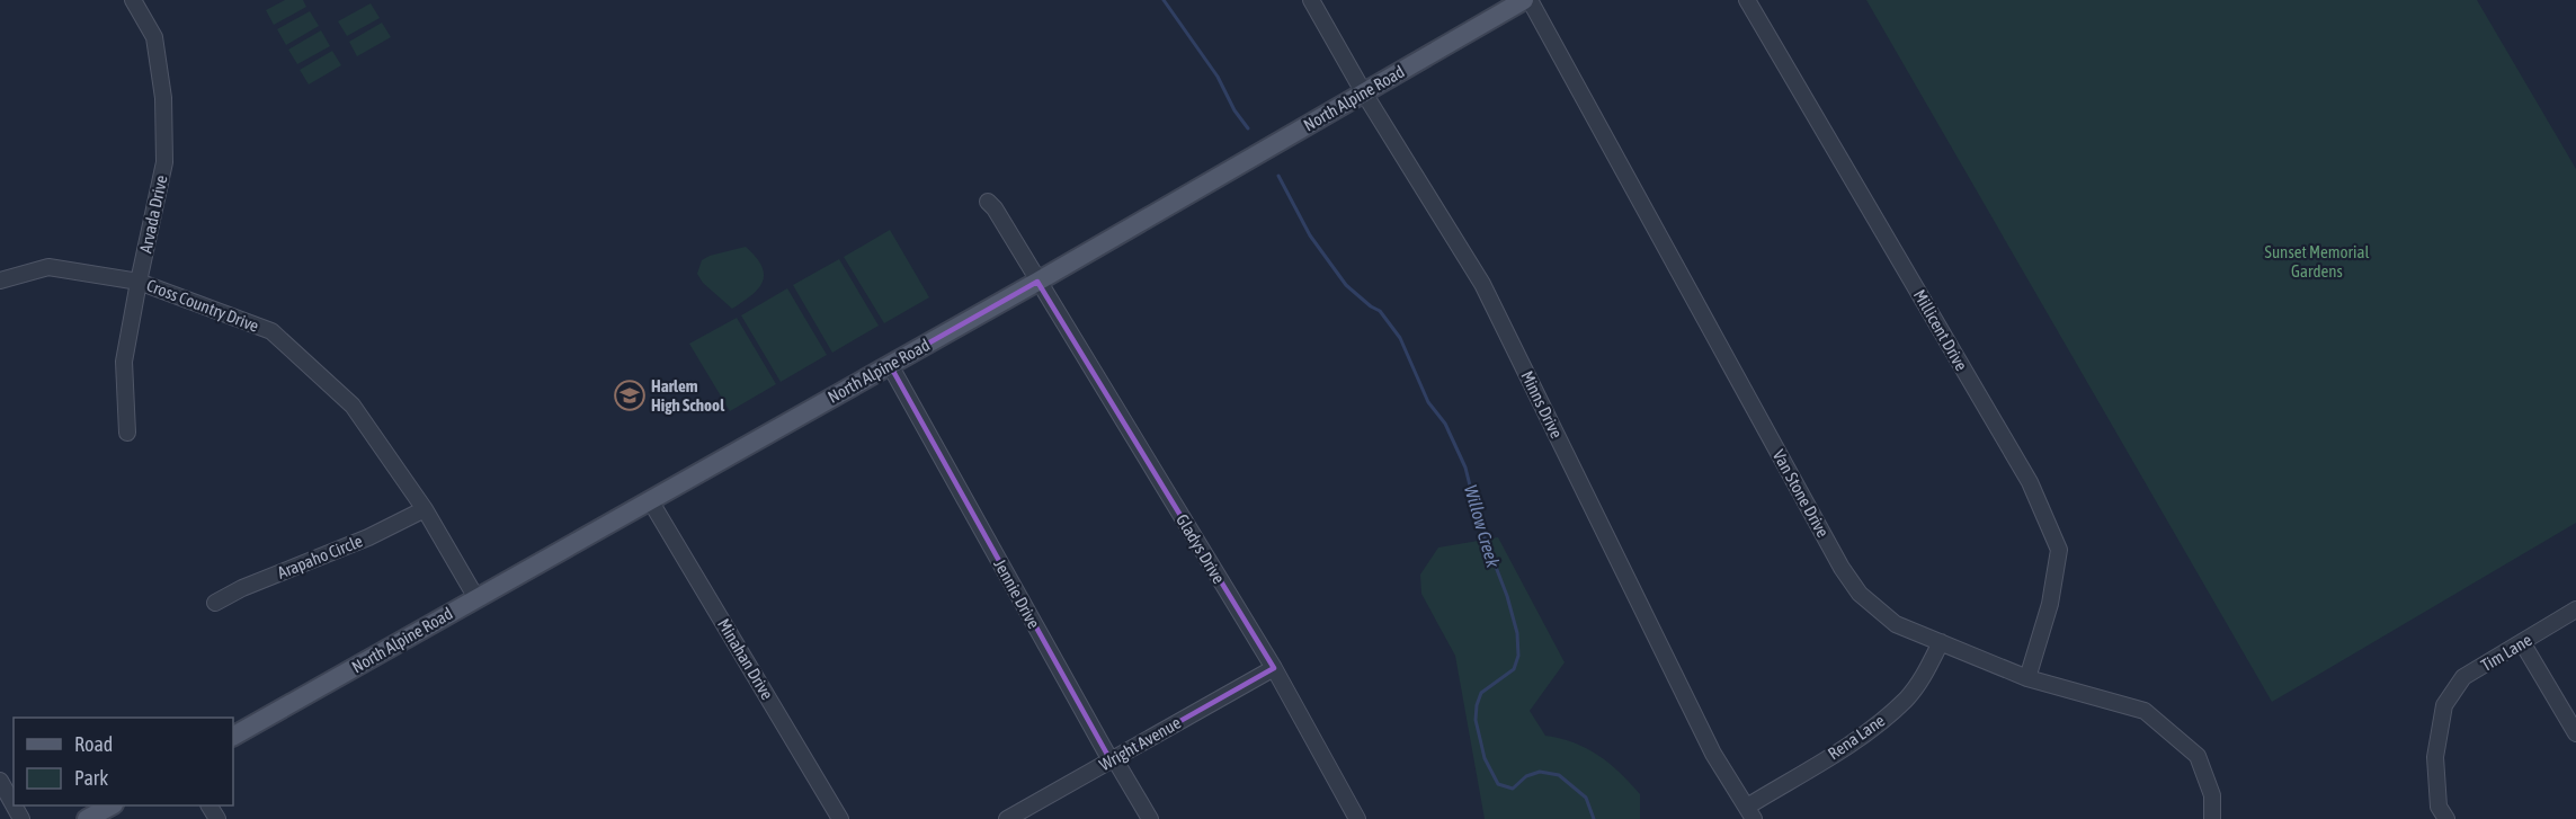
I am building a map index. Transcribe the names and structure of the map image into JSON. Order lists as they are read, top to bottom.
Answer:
{
  "streets": {
    "main road": ["North Alpine Road"],
    "street": [
      "Arvada Drive",
      "Cross Country Drive",
      "Millicent Drive",
      "Minns Drive",
      "Van Stone Drive",
      "Gladys Drive",
      "Arapaho Circle",
      "Jennie Drive",
      "Tim Lane",
      "Minahan Drive",
      "Rena Lane",
      "Wright Avenue"
    ]
  },
  "crossings": [
    ["North Alpine Road", "Cross Country Drive"],
    ["North Alpine Road", "Minns Drive"],
    ["North Alpine Road", "Van Stone Drive"],
    ["North Alpine Road", "Gladys Drive"],
    ["North Alpine Road", "Jennie Drive"],
    ["North Alpine Road", "Minahan Drive"],
    ["Arvada Drive", "Cross Country Drive"],
    ["Cross Country Drive", "Arapaho Circle"],
    ["Millicent Drive", "Van Stone Drive"],
    ["Minns Drive", "Rena Lane"],
    ["Van Stone Drive", "Rena Lane"],
    ["Gladys Drive", "Wright Avenue"],
    ["Jennie Drive", "Wright Avenue"]
  ],
  "water": ["Willow Creek"],
  "parks": ["Sunset Memorial Gardens"],
  "places": {
    "school or university": ["Harlem High School"]
  },
  "legend": ["Road", "Park"]
}
